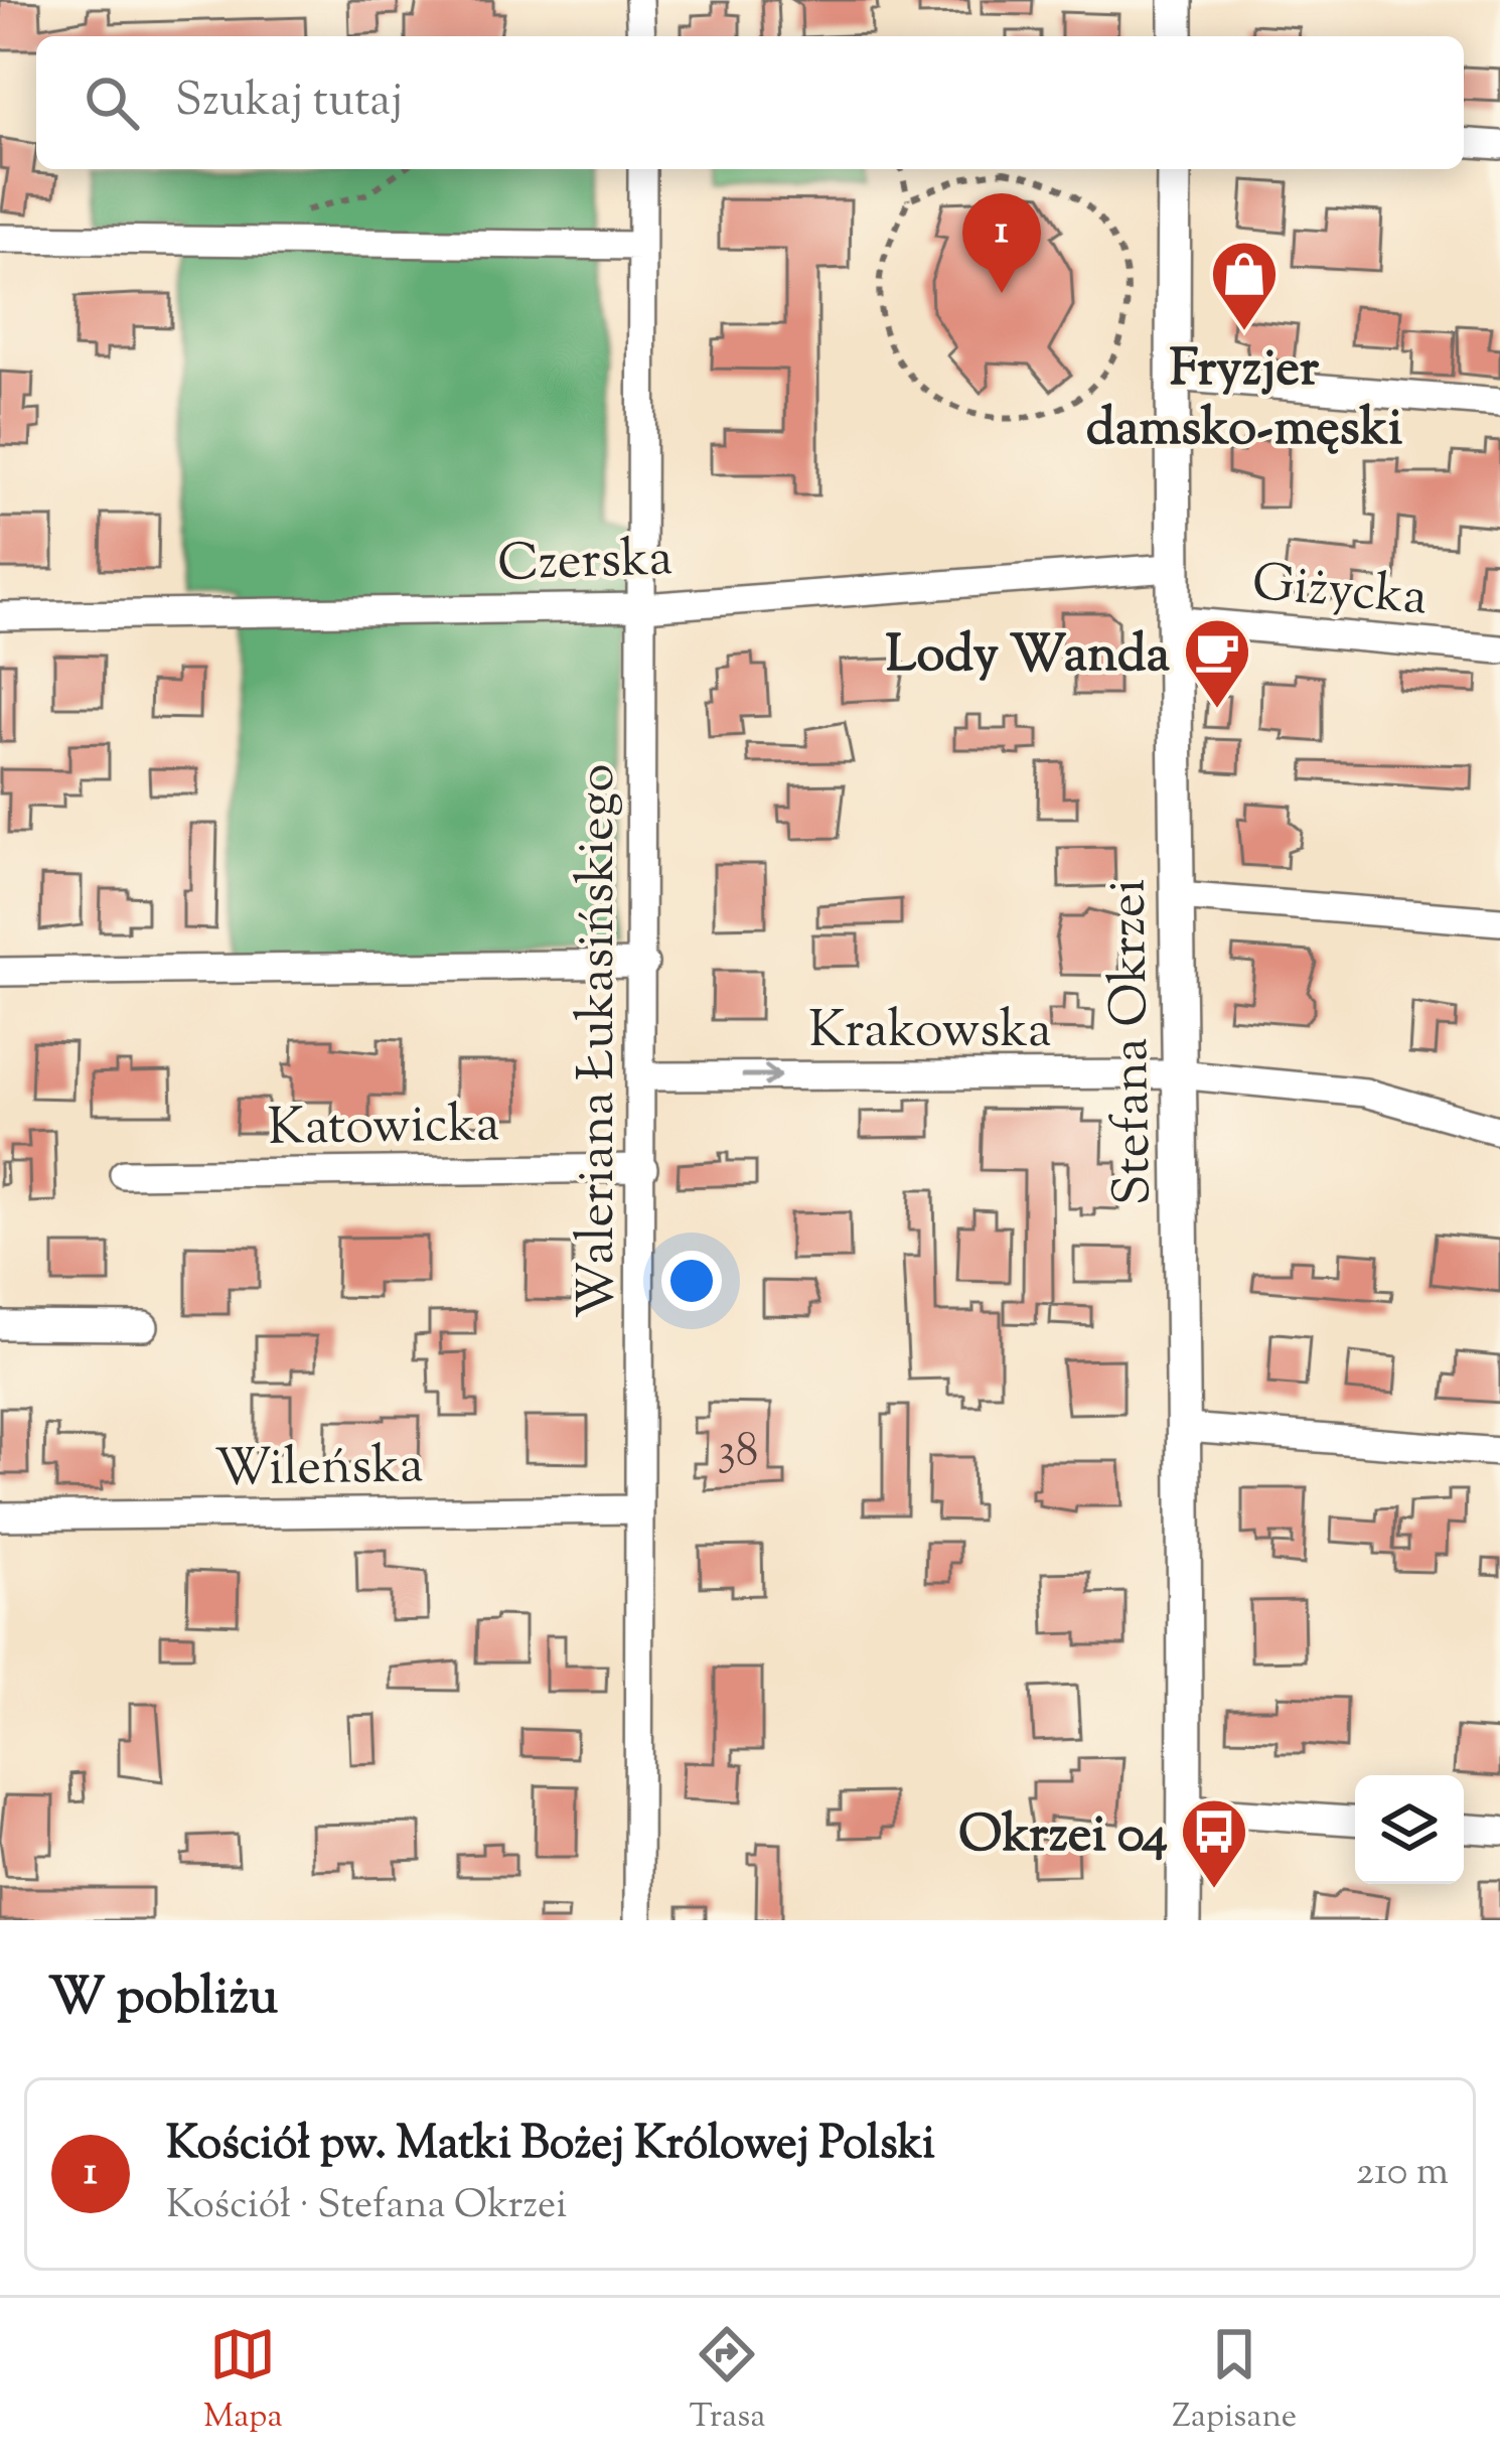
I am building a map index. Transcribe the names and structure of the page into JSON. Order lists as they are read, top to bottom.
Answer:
{
  "streets": {
    "street": [
      "Czerska",
      "Giżycka",
      "Krakowska",
      "Waleriana Łukasińskiego",
      "Stefana Okrzei",
      "Katowicka",
      "Wileńska"
    ]
  },
  "crossings": [
    ["Czerska", "Waleriana Łukasińskiego"],
    ["Czerska", "Stefana Okrzei"],
    ["Giżycka", "Stefana Okrzei"],
    ["Krakowska", "Waleriana Łukasińskiego"],
    ["Krakowska", "Stefana Okrzei"],
    ["Waleriana Łukasińskiego", "Katowicka"],
    ["Waleriana Łukasińskiego", "Wileńska"]
  ],
  "one_way": ["Krakowska"],
  "places": {
    "shop": ["Fryzjer damsko-męski"],
    "cafe": ["Lody Wanda"],
    "bus stop": ["Okrzei 04"]
  },
  "house_numbers": ["38"],
  "page": {
    "search": "Szukaj tutaj",
    "pins": "1",
    "heading": "W pobliżu",
    "list": [
      {
        "mark": "1",
        "name": "Kościół pw. Matki Bożej Królowej Polski",
        "note": "Kościół · Stefana Okrzei",
        "value": "210 m"
      }
    ],
    "nav": ["Mapa", "Trasa", "Zapisane"]
  }
}
